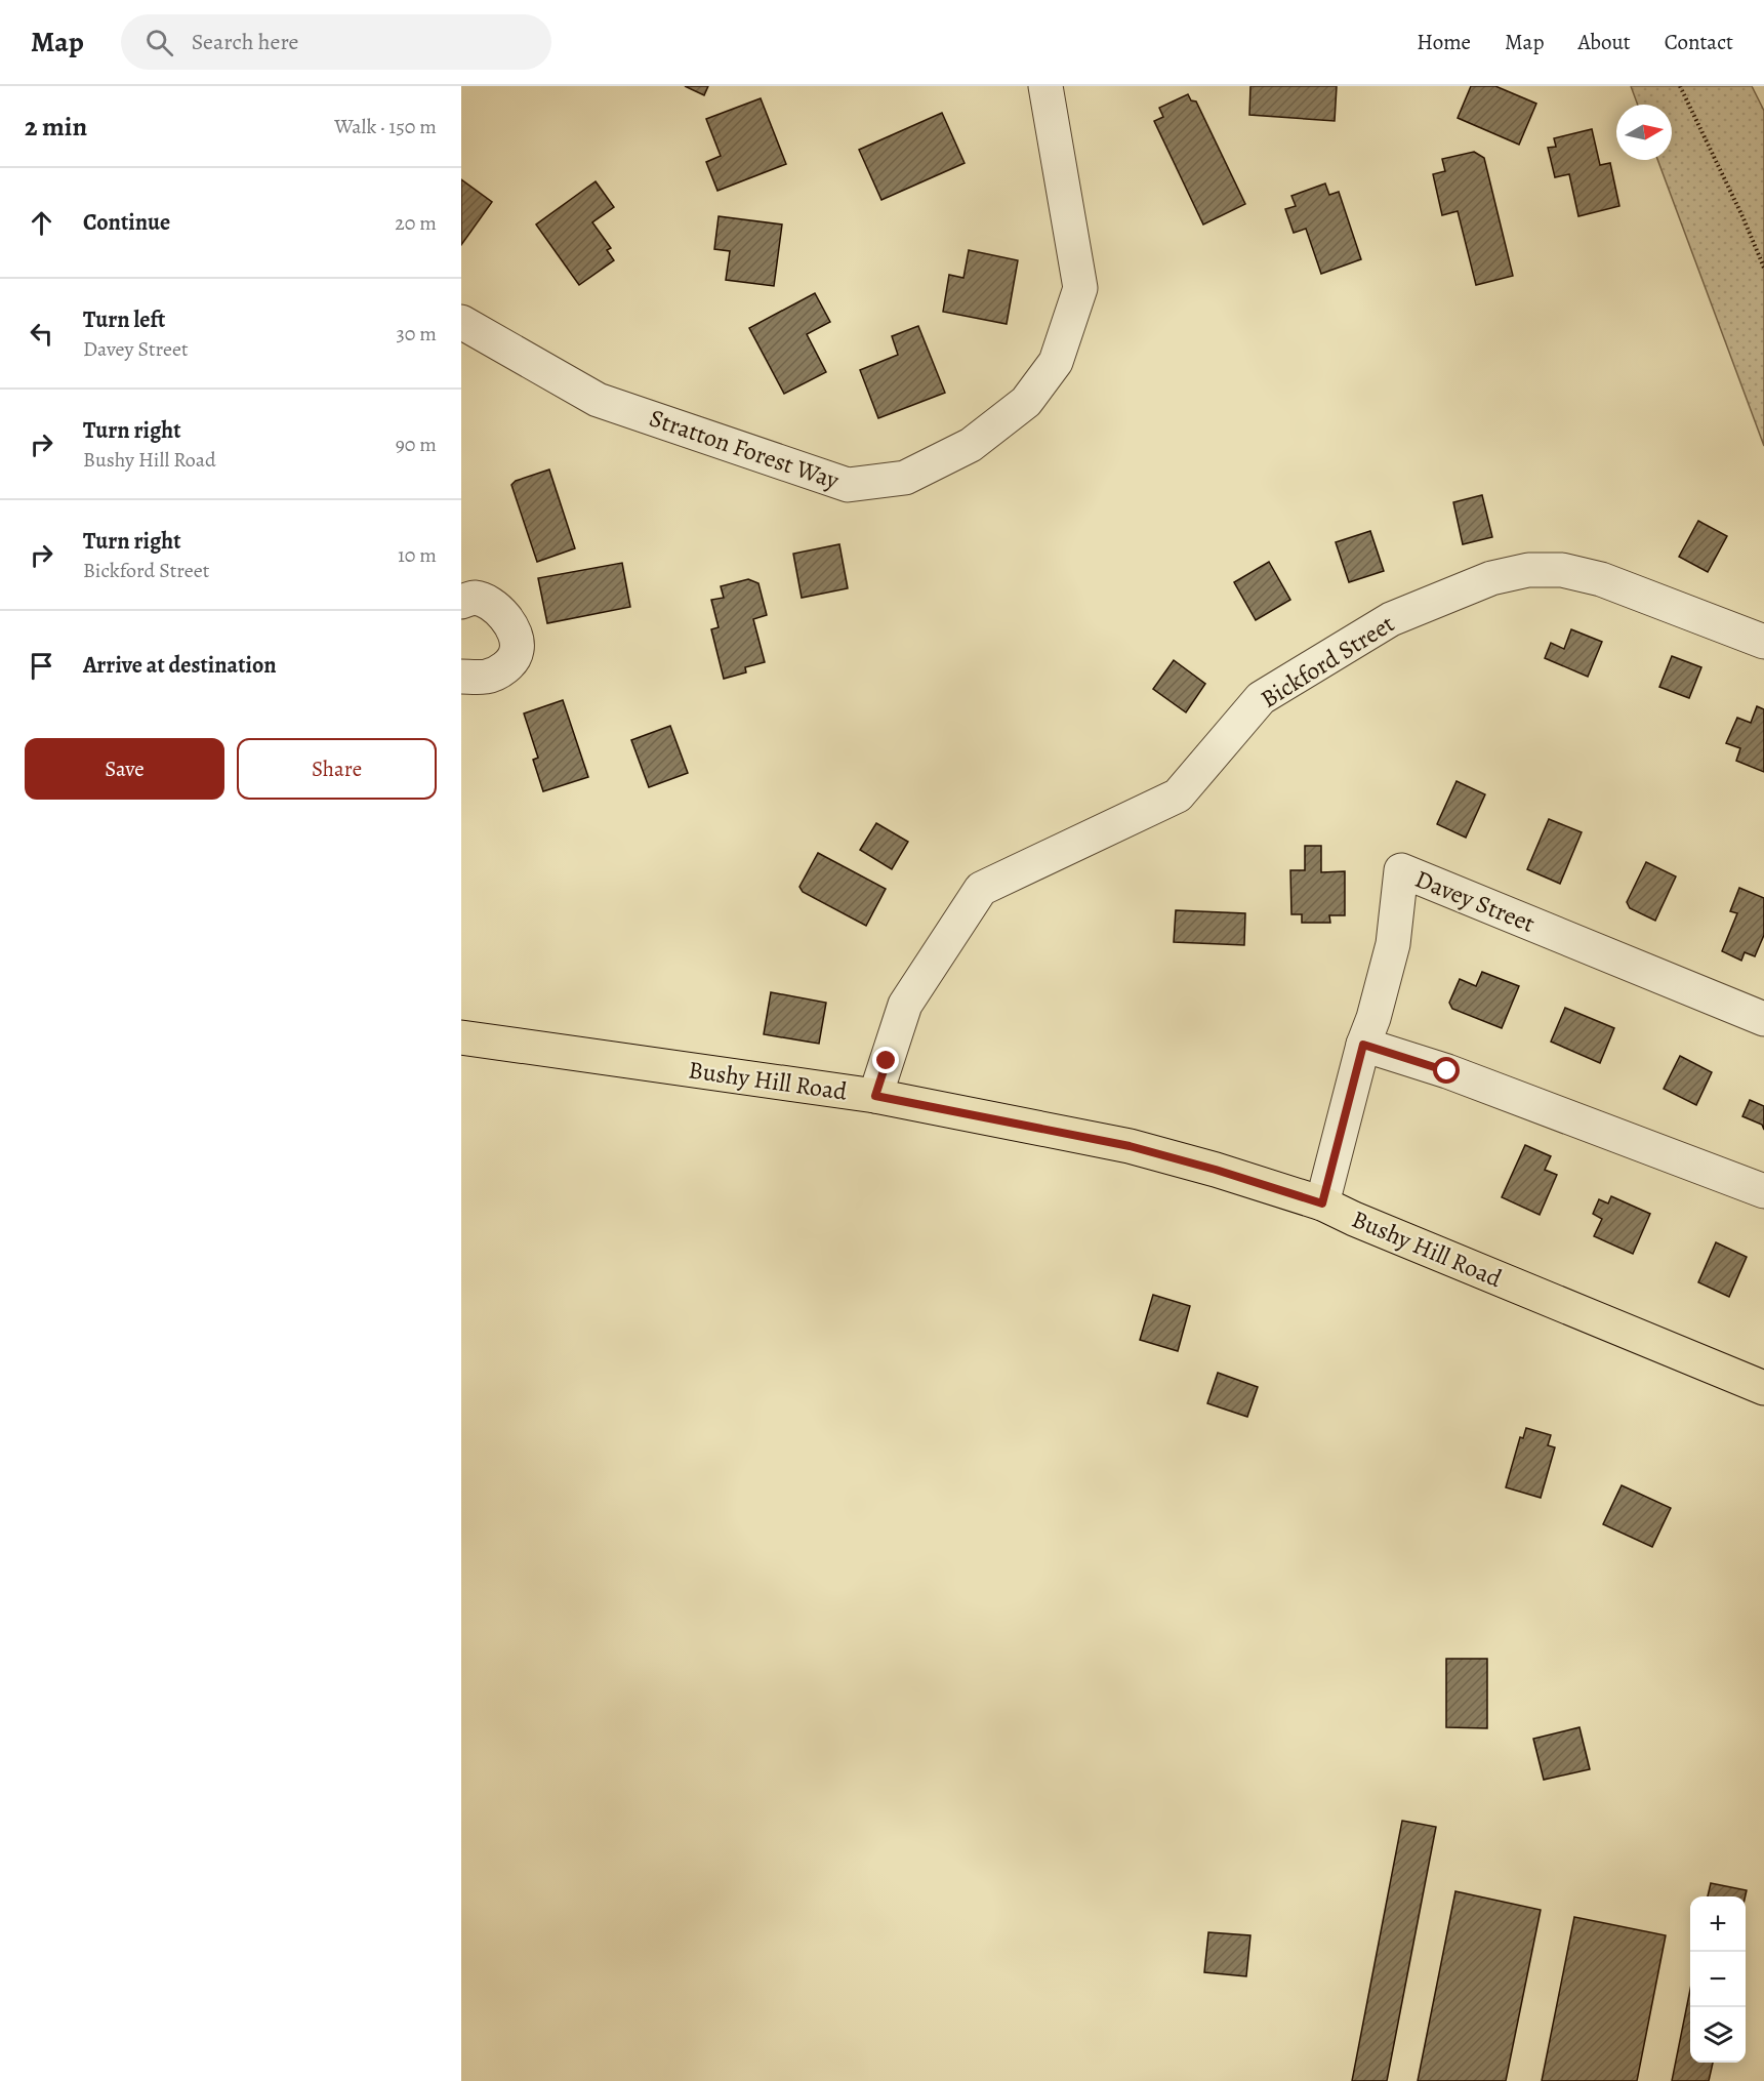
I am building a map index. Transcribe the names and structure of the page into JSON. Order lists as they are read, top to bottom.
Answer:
{
  "streets": {
    "main road": ["Bushy Hill Road"],
    "street": ["Stratton Forest Way", "Bickford Street", "Davey Street"]
  },
  "crossings": [
    ["Bickford Street", "Bushy Hill Road"],
    ["Davey Street", "Bushy Hill Road"]
  ],
  "north": "right",
  "page": {
    "header": "Map",
    "search": "Search here",
    "nav": [
      "Home",
      "Map",
      "About",
      "Contact"
    ],
    "heading": ["2 min", "Walk · 150 m"],
    "list": [
      ["Continue", "20 m"],
      ["Turn left", "Davey Street", "30 m"],
      ["Turn right", "Bushy Hill Road", "90 m"],
      ["Turn right", "Bickford Street", "10 m"],
      "Arrive at destination"
    ],
    "buttons": ["Save", "Share"],
    "map_buttons": ["+", "−"]
  }
}
